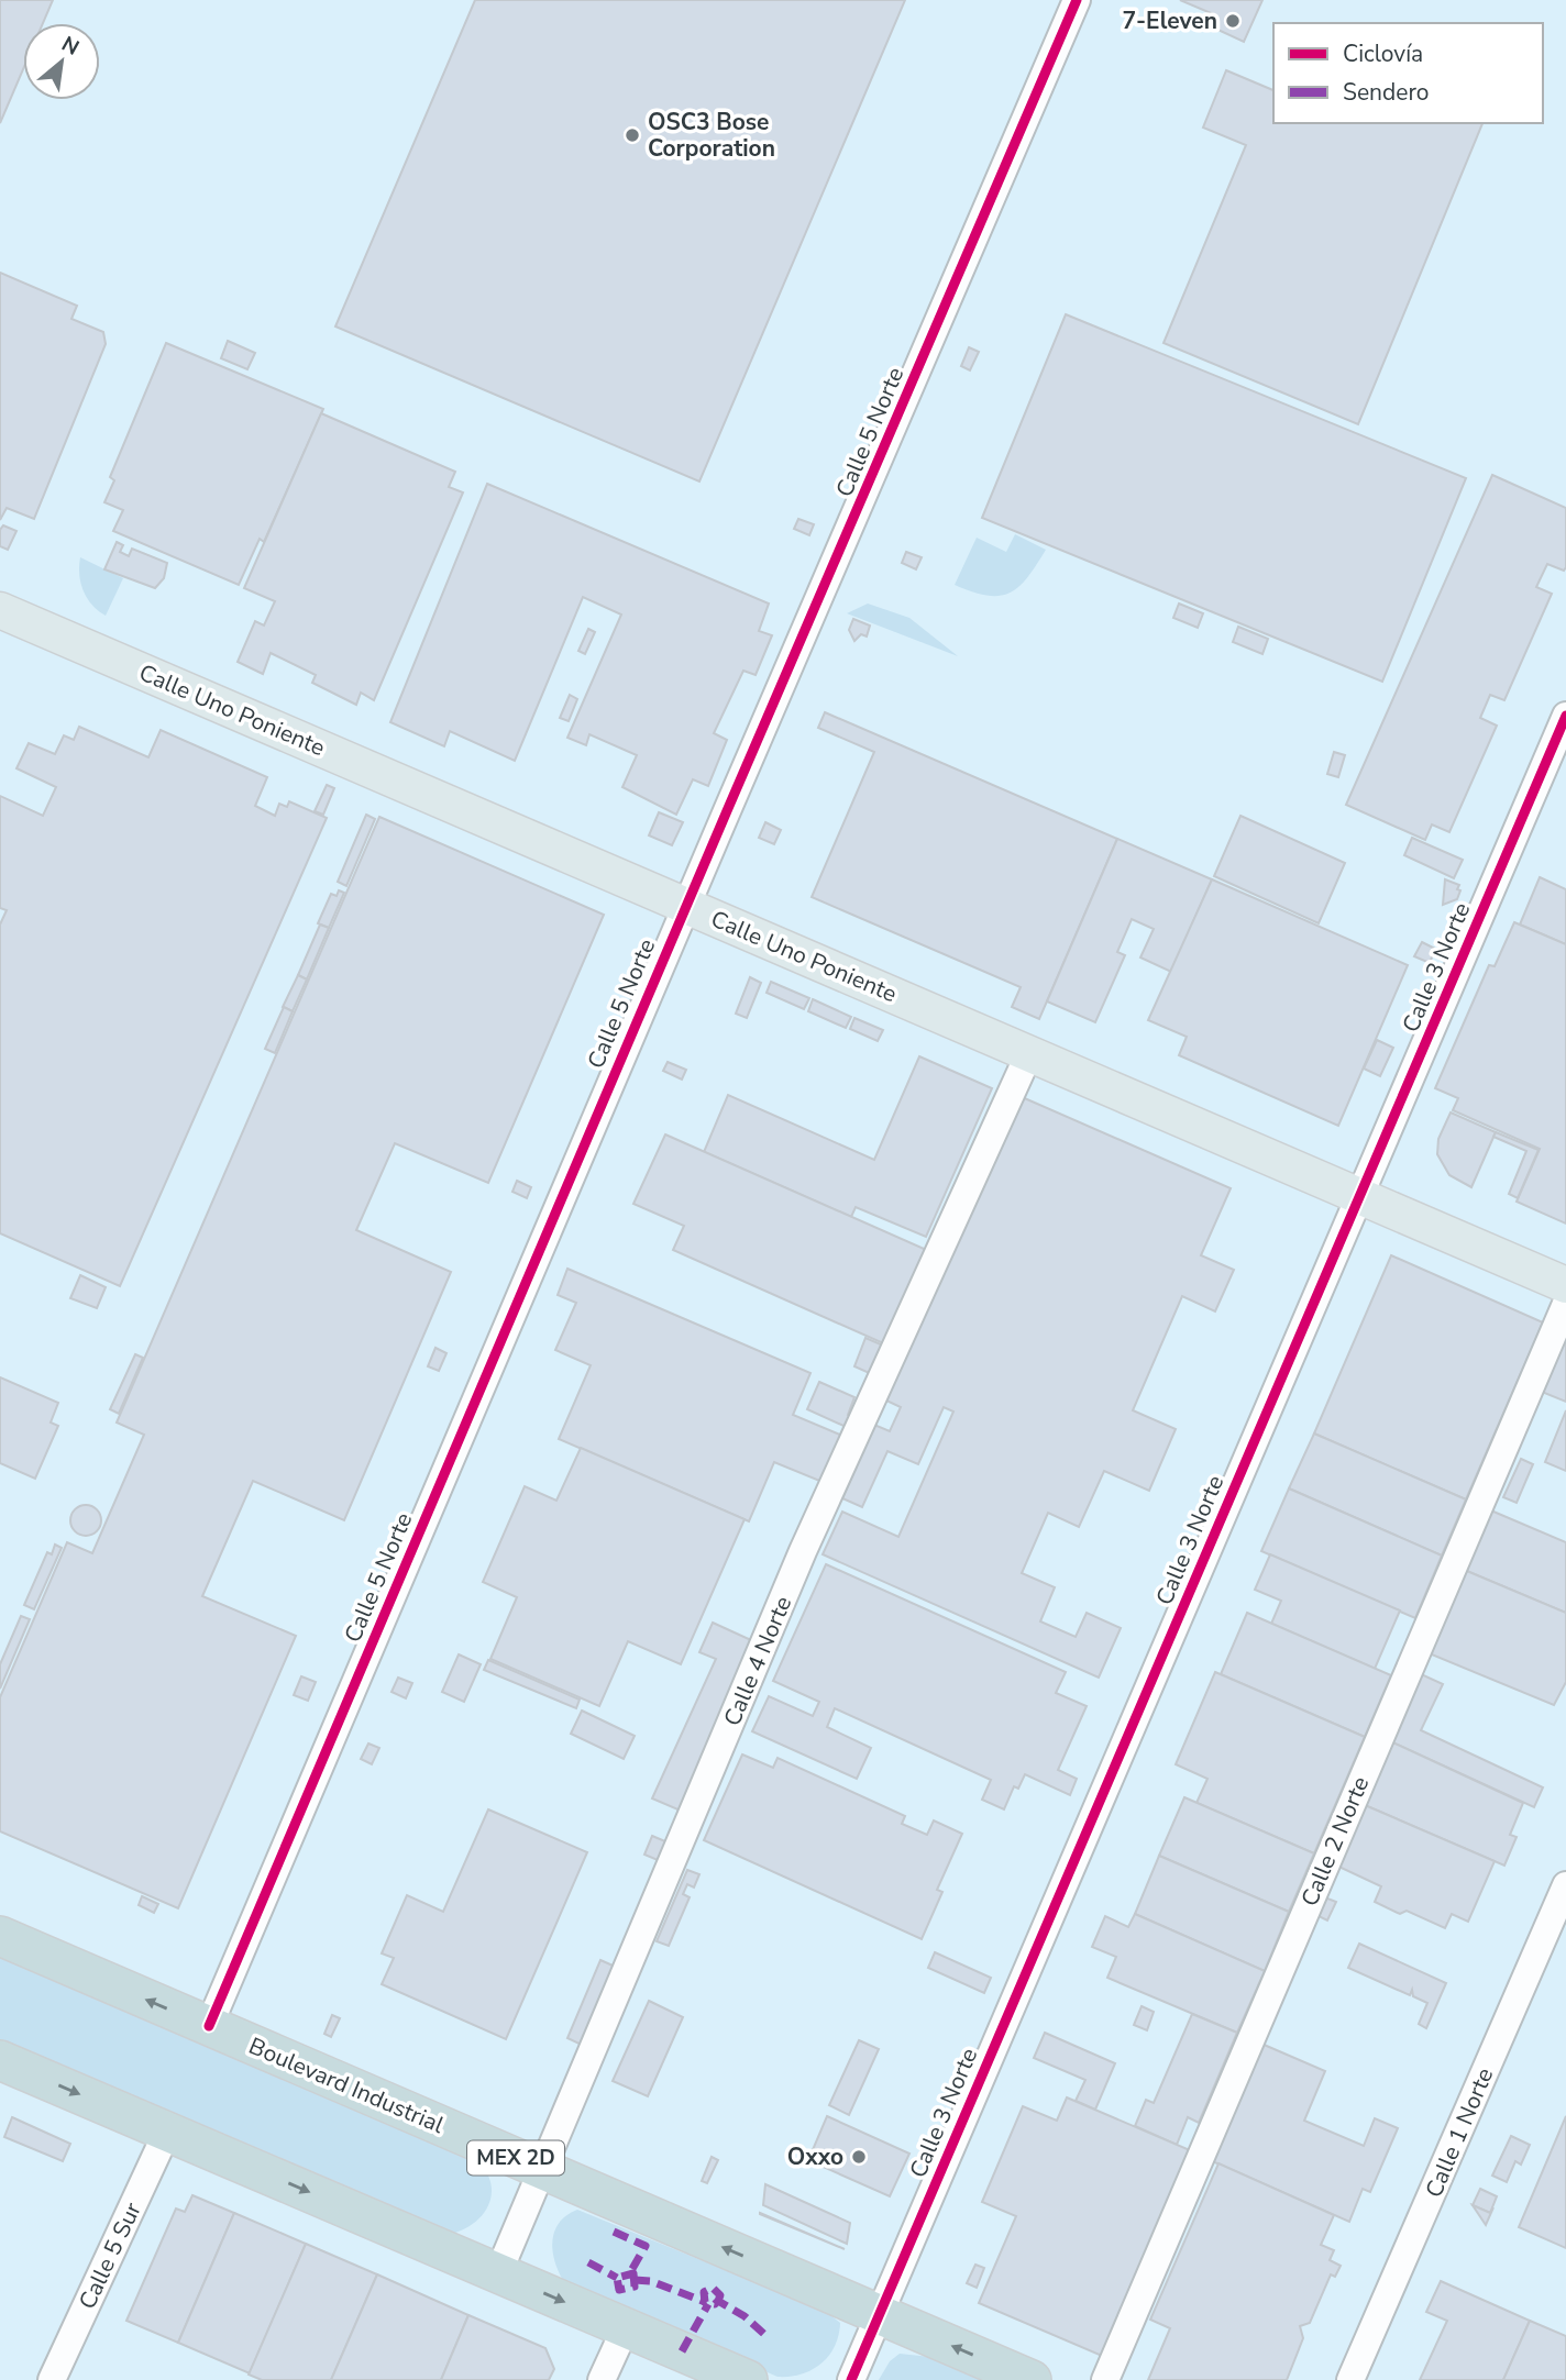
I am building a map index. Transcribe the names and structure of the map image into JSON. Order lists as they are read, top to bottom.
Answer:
{
  "streets": {
    "highway": ["Boulevard Industrial", "MEX 2D"],
    "main road": ["Calle Uno Poniente"],
    "street": [
      "Calle 5 Norte",
      "Calle 3 Norte",
      "Calle 4 Norte",
      "Calle 2 Norte",
      "Calle 1 Norte",
      "Calle 5 Sur"
    ]
  },
  "crossings": [
    ["Calle 5 Norte", "Calle Uno Poniente"],
    ["Calle 5 Norte", "Boulevard Industrial"],
    ["Calle Uno Poniente", "Calle 3 Norte"],
    ["Calle Uno Poniente", "Calle 4 Norte"],
    ["Calle 3 Norte", "Boulevard Industrial"],
    ["Calle 4 Norte", "Boulevard Industrial"]
  ],
  "places": ["7-Eleven", "OSC3 Bose Corporation", "Oxxo"],
  "legend": ["Ciclovía", "Sendero"],
  "north": "top right"
}
